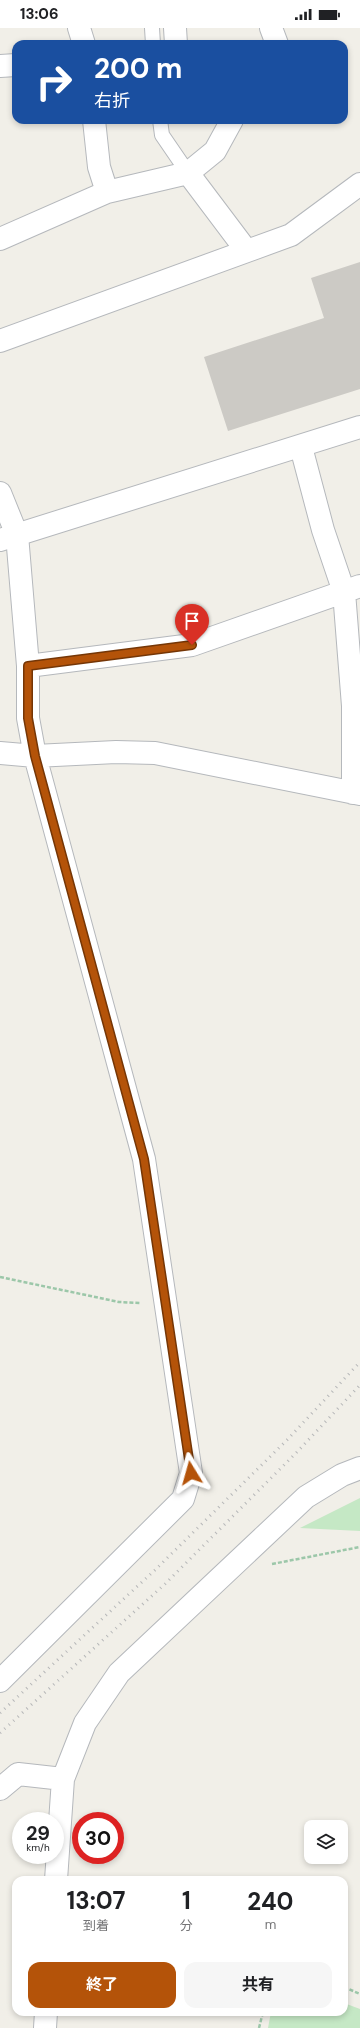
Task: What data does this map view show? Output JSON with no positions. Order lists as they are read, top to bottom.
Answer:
{
  "page": {
    "status": "13:06",
    "turn": ["200 m", "右折"],
    "speed": "29 km/h",
    "limit": "30",
    "eta": [
      "13:07",
      "到着",
      "1",
      "分",
      "240",
      "m"
    ],
    "buttons": ["終了", "共有"]
  }
}
